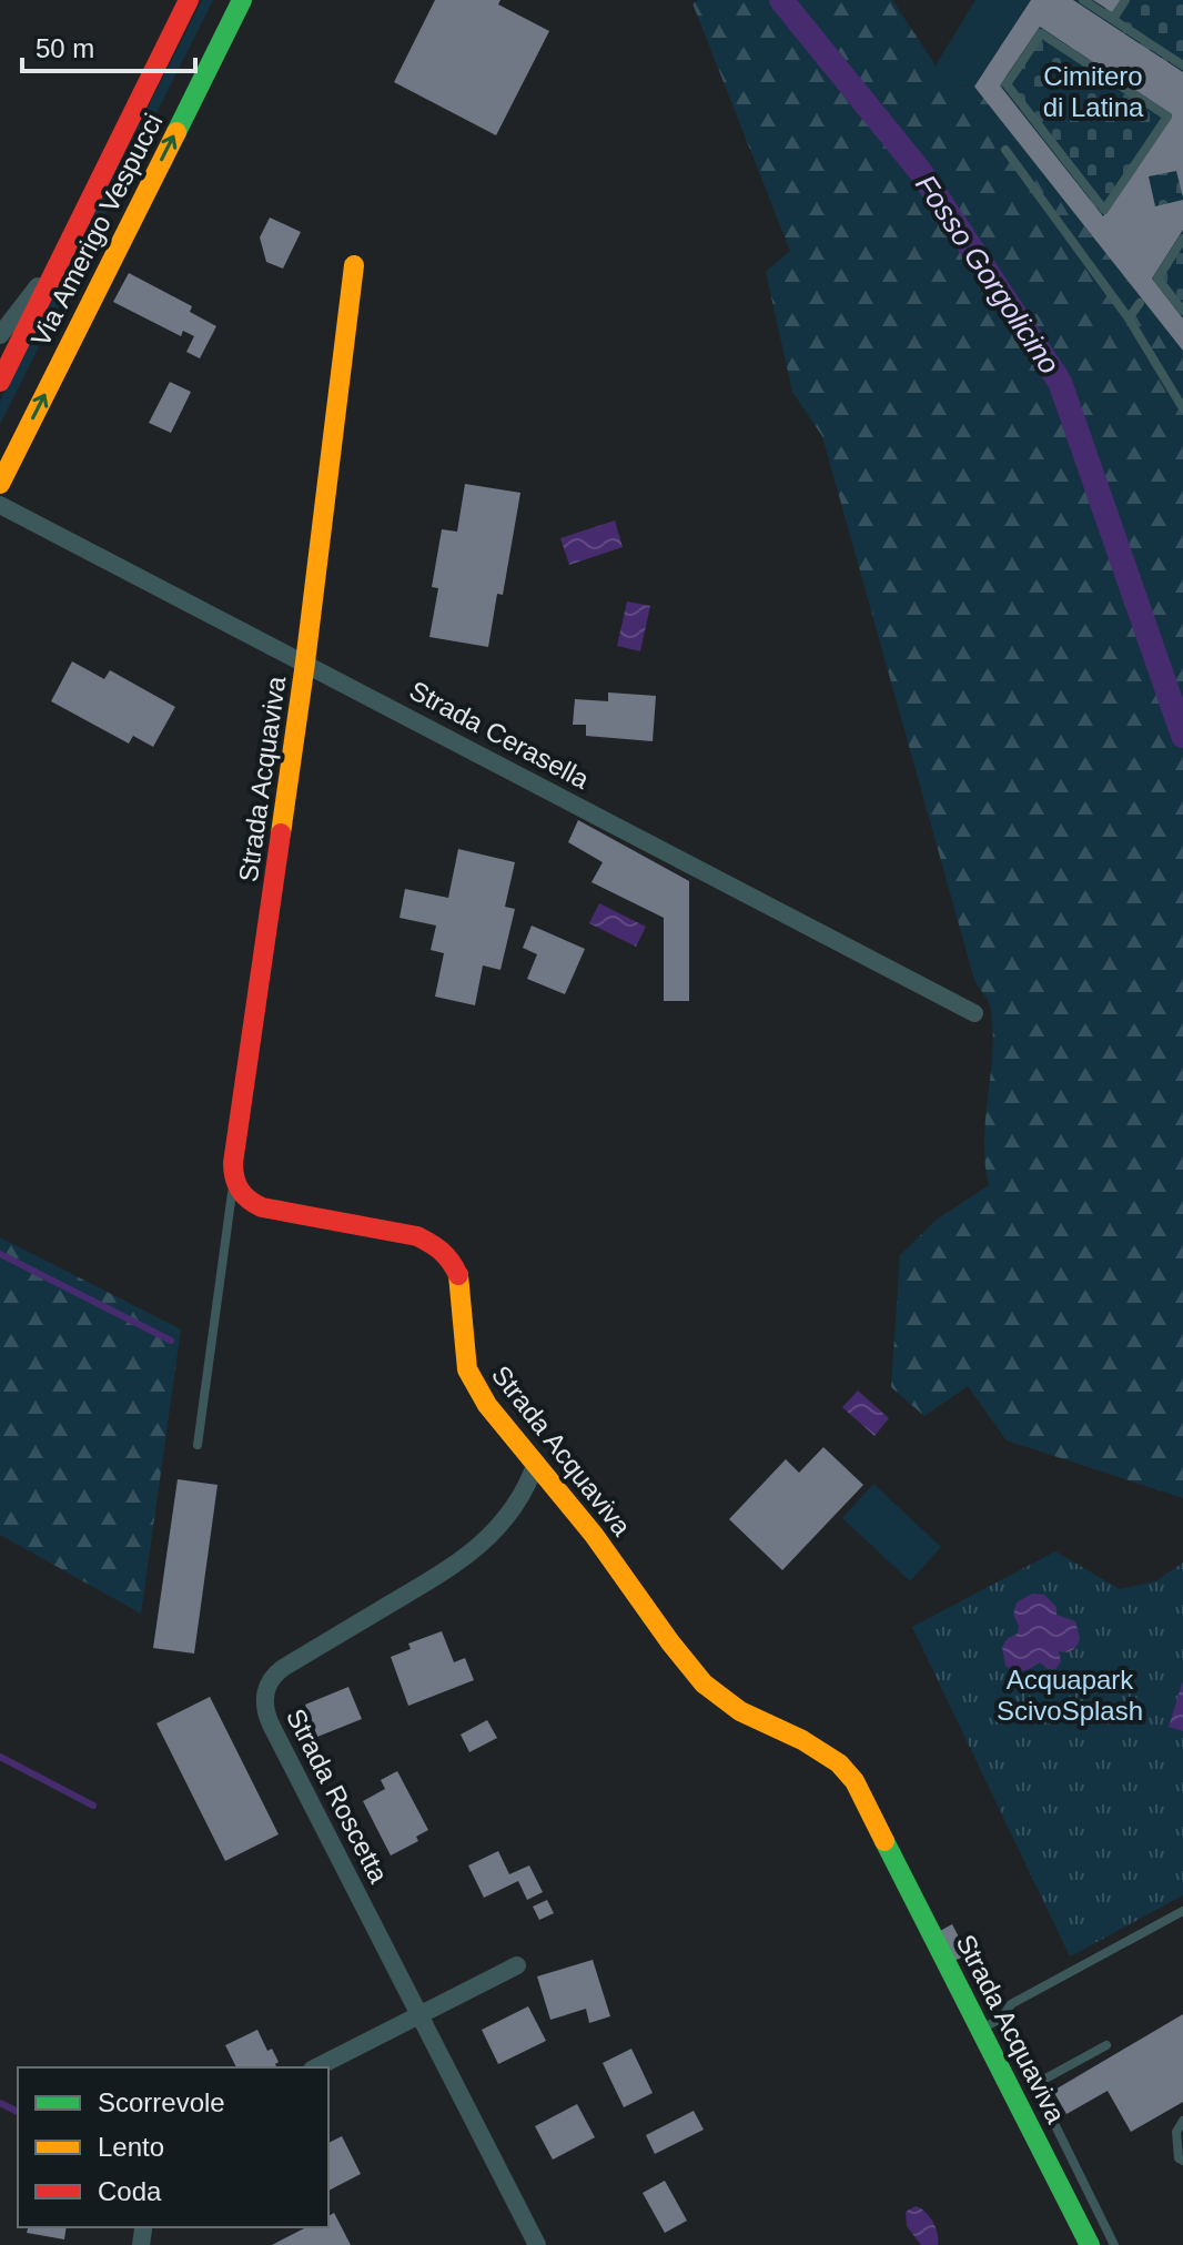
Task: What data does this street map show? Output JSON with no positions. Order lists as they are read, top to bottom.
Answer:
{
  "streets": {
    "street": [
      "Via Amerigo Vespucci",
      "Strada Cerasella",
      "Strada Acquaviva",
      "Strada Roscetta"
    ]
  },
  "crossings": [
    ["Strada Cerasella", "Strada Acquaviva"],
    ["Strada Acquaviva", "Strada Roscetta"]
  ],
  "water": ["Fosso Gorgolicino"],
  "parks": ["Cimitero di Latina", "Acquapark ScivoSplash"],
  "legend": ["Scorrevole", "Lento", "Coda"],
  "scale_bar": "50 m"
}
